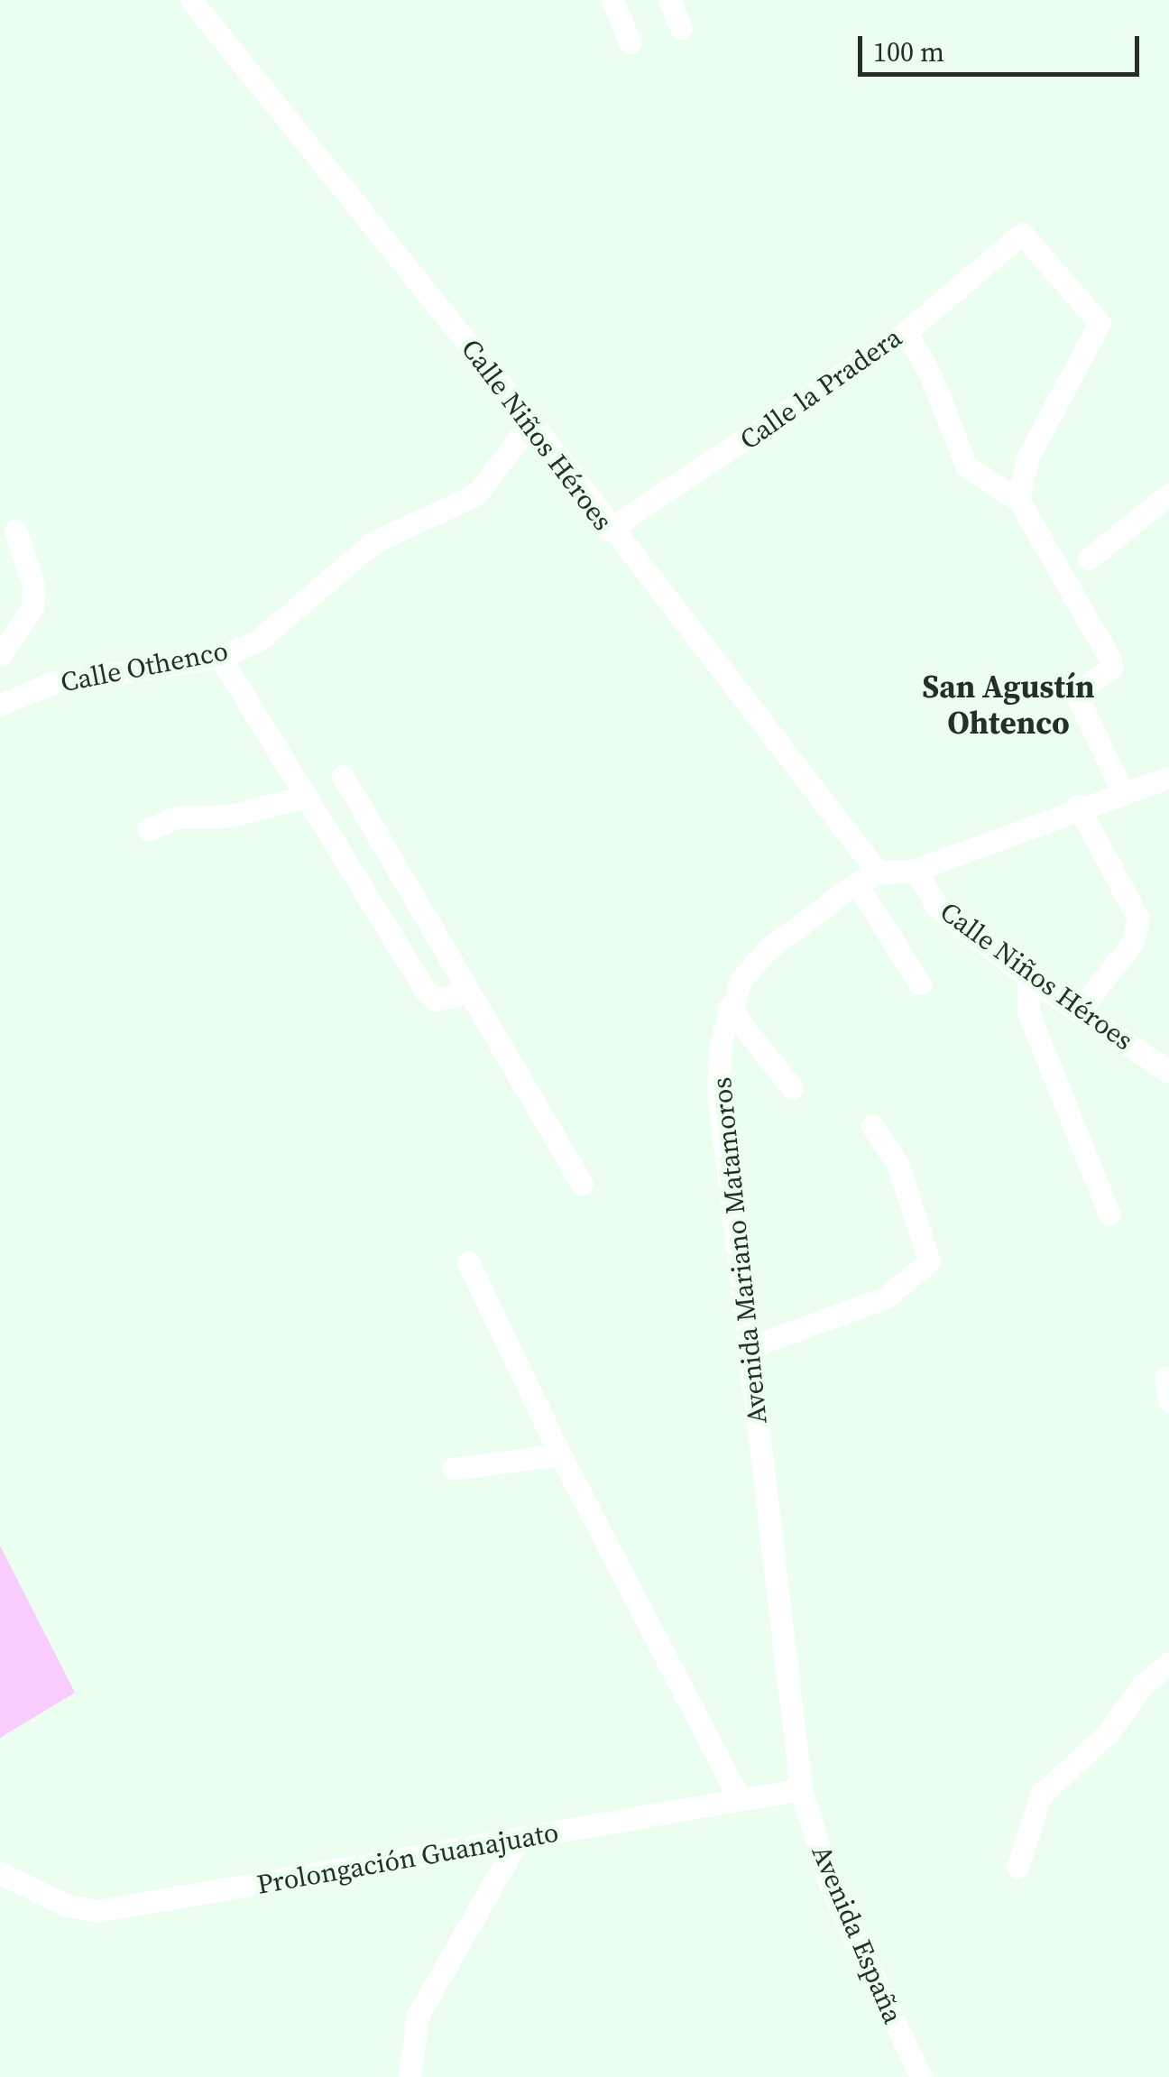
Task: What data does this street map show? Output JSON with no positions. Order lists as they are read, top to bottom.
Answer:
{
  "streets": {
    "street": [
      "Calle la Pradera",
      "Calle Niños Héroes",
      "Calle Othenco",
      "Avenida Mariano Matamoros",
      "Prolongación Guanajuato",
      "Avenida España"
    ]
  },
  "crossings": [
    ["Calle la Pradera", "Calle Niños Héroes"],
    ["Calle Niños Héroes", "Calle Othenco"],
    ["Calle Niños Héroes", "Avenida Mariano Matamoros"],
    ["Avenida Mariano Matamoros", "Prolongación Guanajuato"],
    ["Avenida Mariano Matamoros", "Avenida España"],
    ["Prolongación Guanajuato", "Avenida España"]
  ],
  "districts": ["San Agustín Ohtenco"],
  "scale_bar": "100 m"
}
